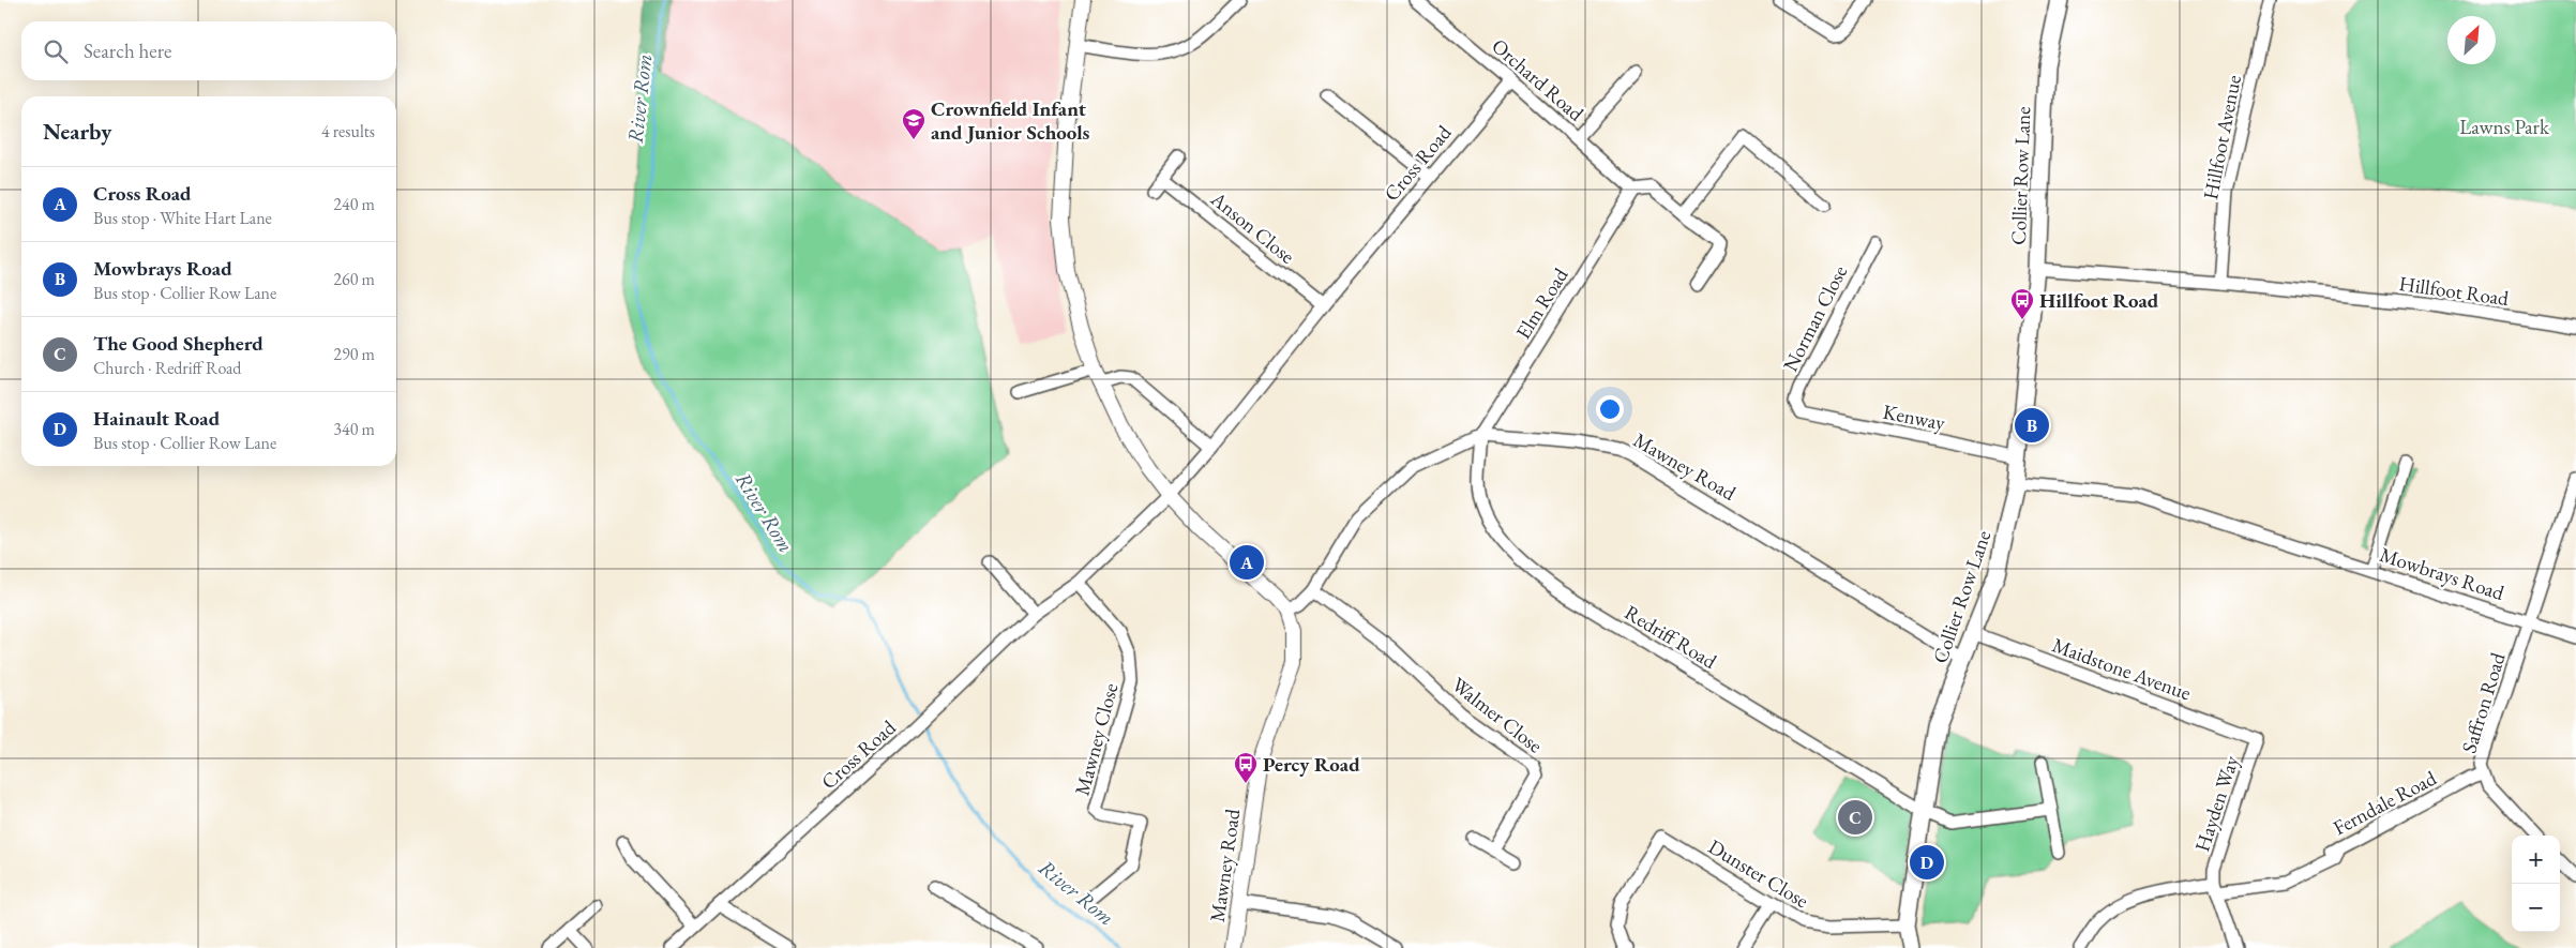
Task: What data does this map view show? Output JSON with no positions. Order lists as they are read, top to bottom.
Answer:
{
  "streets": {
    "main road": ["Collier Row Lane"],
    "street": [
      "Orchard Road",
      "Hillfoot Avenue",
      "Cross Road",
      "Anson Close",
      "Hillfoot Road",
      "Elm Road",
      "Norman Close",
      "Kenway",
      "Mawney Road",
      "Mowbrays Road",
      "Redriff Road",
      "Maidstone Avenue",
      "Saffron Road",
      "Walmer Close",
      "Mawney Close",
      "Ferndale Road",
      "Hayden Way",
      "Dunster Close"
    ]
  },
  "crossings": [
    ["Orchard Road", "Cross Road"],
    ["Orchard Road", "Elm Road"],
    ["Hillfoot Avenue", "Hillfoot Road"],
    ["Cross Road", "Anson Close"],
    ["Cross Road", "Mawney Close"],
    ["Collier Row Lane", "Hillfoot Road"],
    ["Collier Row Lane", "Kenway"],
    ["Collier Row Lane", "Mawney Road"],
    ["Collier Row Lane", "Mowbrays Road"],
    ["Collier Row Lane", "Redriff Road"],
    ["Collier Row Lane", "Maidstone Avenue"],
    ["Collier Row Lane", "Dunster Close"],
    ["Elm Road", "Mawney Road"],
    ["Elm Road", "Redriff Road"],
    ["Norman Close", "Kenway"],
    ["Mawney Road", "Redriff Road"],
    ["Mawney Road", "Walmer Close"],
    ["Mowbrays Road", "Saffron Road"],
    ["Maidstone Avenue", "Hayden Way"],
    ["Saffron Road", "Ferndale Road"],
    ["Ferndale Road", "Hayden Way"]
  ],
  "water": ["River Rom"],
  "parks": ["Lawns Park"],
  "places": {
    "school or university": ["Crownfield Infant and Junior Schools"],
    "bus stop": ["Hillfoot Road", "Percy Road"]
  },
  "north": "top right",
  "page": {
    "search": "Search here",
    "heading": ["Nearby", "4 results"],
    "list": [
      {
        "mark": "A",
        "name": "Cross Road",
        "note": "Bus stop · White Hart Lane",
        "value": "240 m"
      },
      {
        "mark": "B",
        "name": "Mowbrays Road",
        "note": "Bus stop · Collier Row Lane",
        "value": "260 m"
      },
      {
        "mark": "C",
        "name": "The Good Shepherd",
        "note": "Church · Redriff Road",
        "value": "290 m"
      },
      {
        "mark": "D",
        "name": "Hainault Road",
        "note": "Bus stop · Collier Row Lane",
        "value": "340 m"
      }
    ],
    "pins": [
      "B",
      "A",
      "C",
      "D"
    ],
    "map_buttons": ["+", "−"]
  }
}
